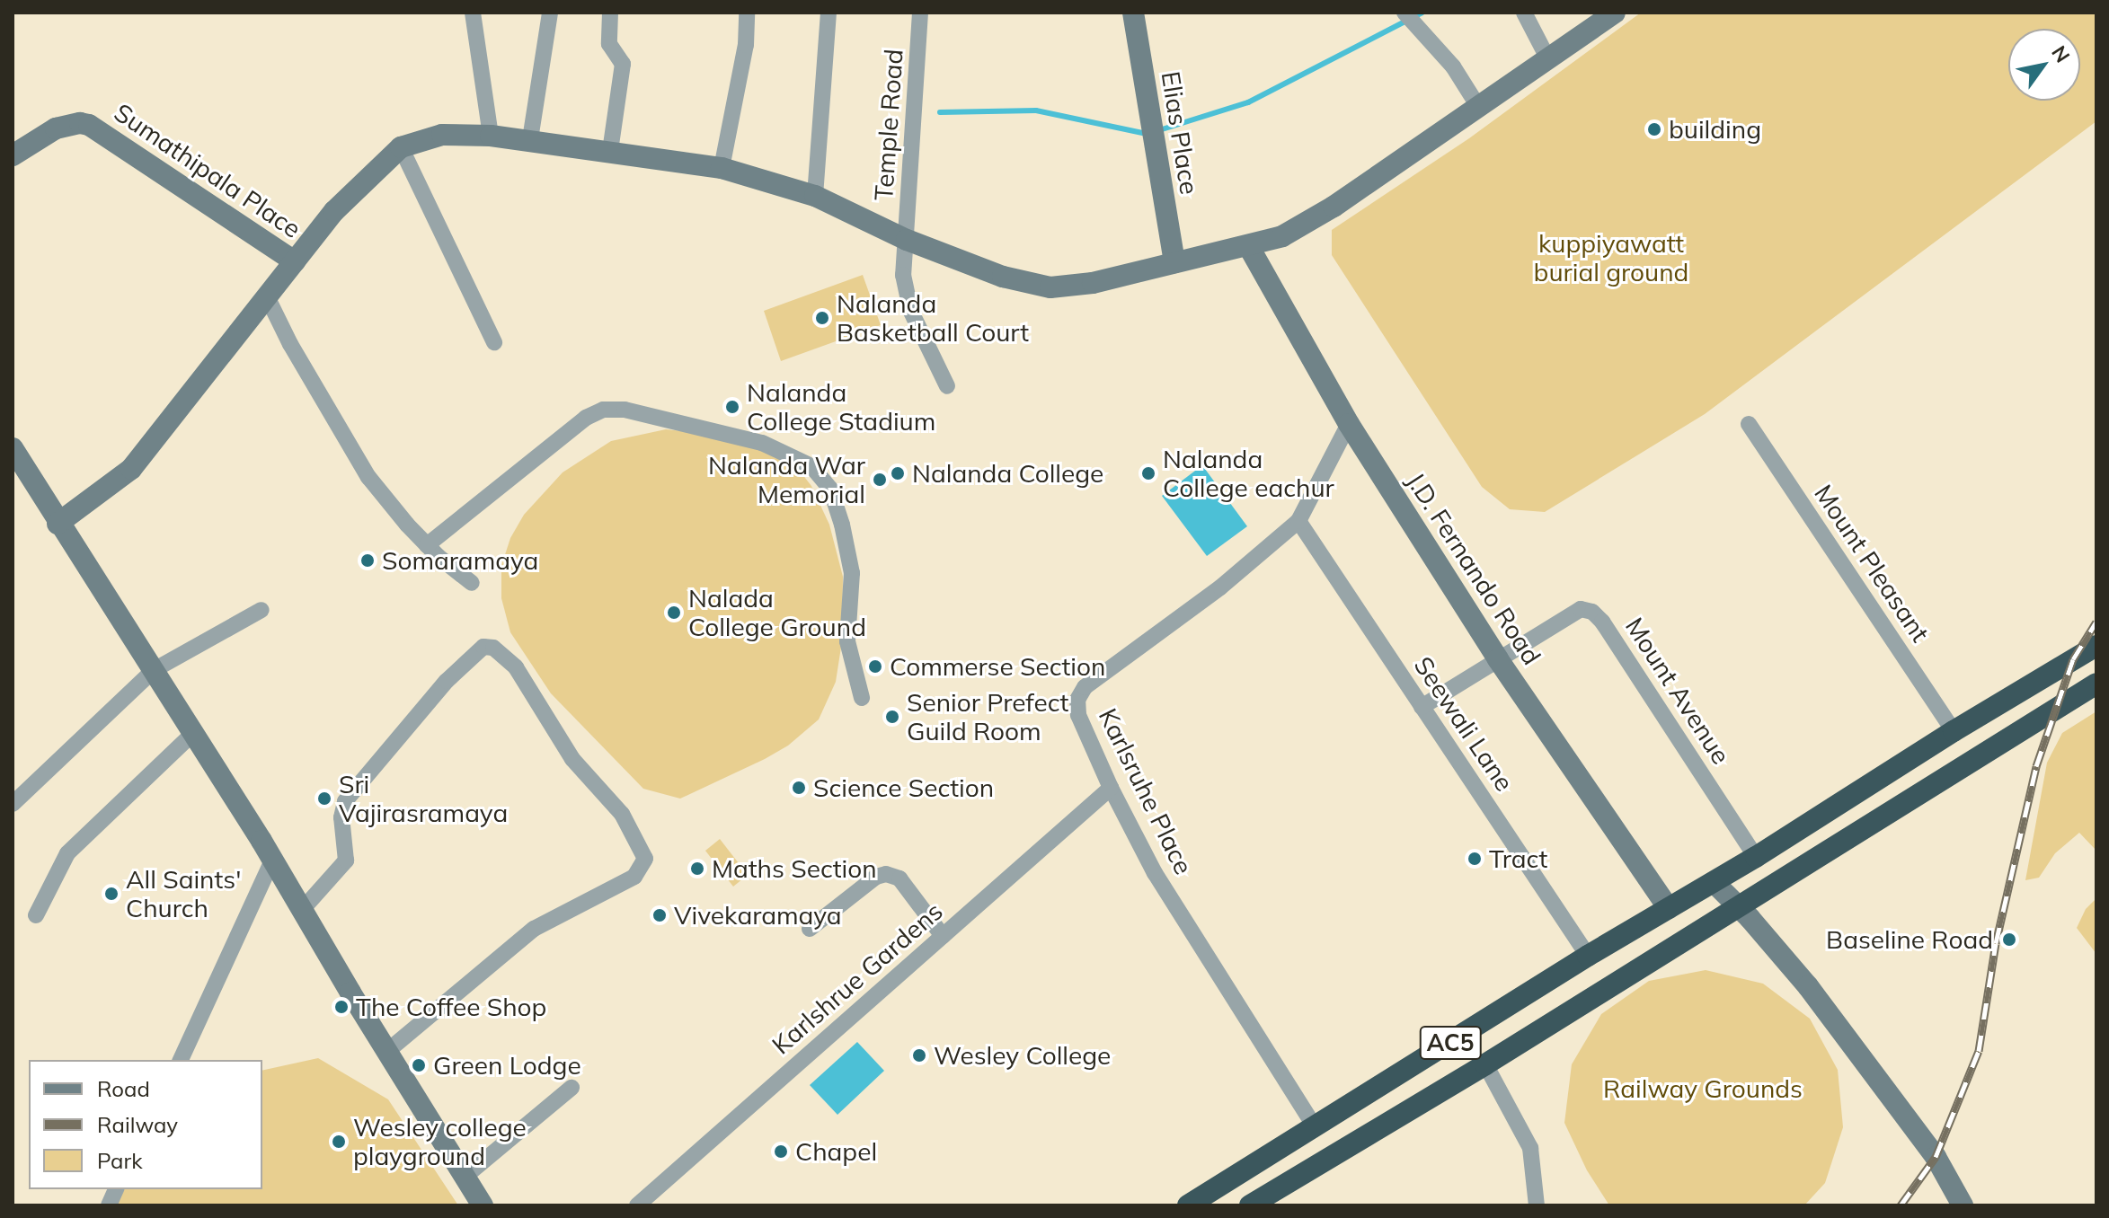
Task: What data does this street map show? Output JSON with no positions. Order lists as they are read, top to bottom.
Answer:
{
  "streets": {
    "highway": ["AC5"],
    "main road": ["Elias Place", "Sumathipala Place", "J.D. Fernando Road"],
    "street": [
      "Temple Road",
      "Mount Pleasant",
      "Mount Avenue",
      "Seewali Lane",
      "Karlsruhe Place",
      "Karlshrue Gardens"
    ]
  },
  "crossings": [
    ["Mount Pleasant", "AC5"],
    ["J.D. Fernando Road", "Mount Avenue"],
    ["J.D. Fernando Road", "Karlsruhe Place"],
    ["J.D. Fernando Road", "AC5"],
    ["Mount Avenue", "Seewali Lane"],
    ["Mount Avenue", "AC5"],
    ["Seewali Lane", "Karlsruhe Place"],
    ["Seewali Lane", "AC5"],
    ["Karlsruhe Place", "Karlshrue Gardens"],
    ["Karlsruhe Place", "AC5"]
  ],
  "parks": ["kuppiyawatt burial ground", "Railway Grounds"],
  "places": [
    "building",
    "Nalanda Basketball Court",
    "Nalanda College Stadium",
    "Nalanda College",
    "Nalanda College eachur",
    "Nalanda War Memorial",
    "Somaramaya",
    "Nalada College Ground",
    "Commerse Section",
    "Senior Prefect Guild Room",
    "Science Section",
    "Sri Vajirasramaya",
    "Tract",
    "Maths Section",
    "All Saints' Church",
    "Vivekaramaya",
    "Baseline Road",
    "The Coffee Shop",
    "Wesley College",
    "Green Lodge",
    "Wesley college playground",
    "Chapel"
  ],
  "legend": ["Road", "Railway", "Park"],
  "north": "top right"
}
